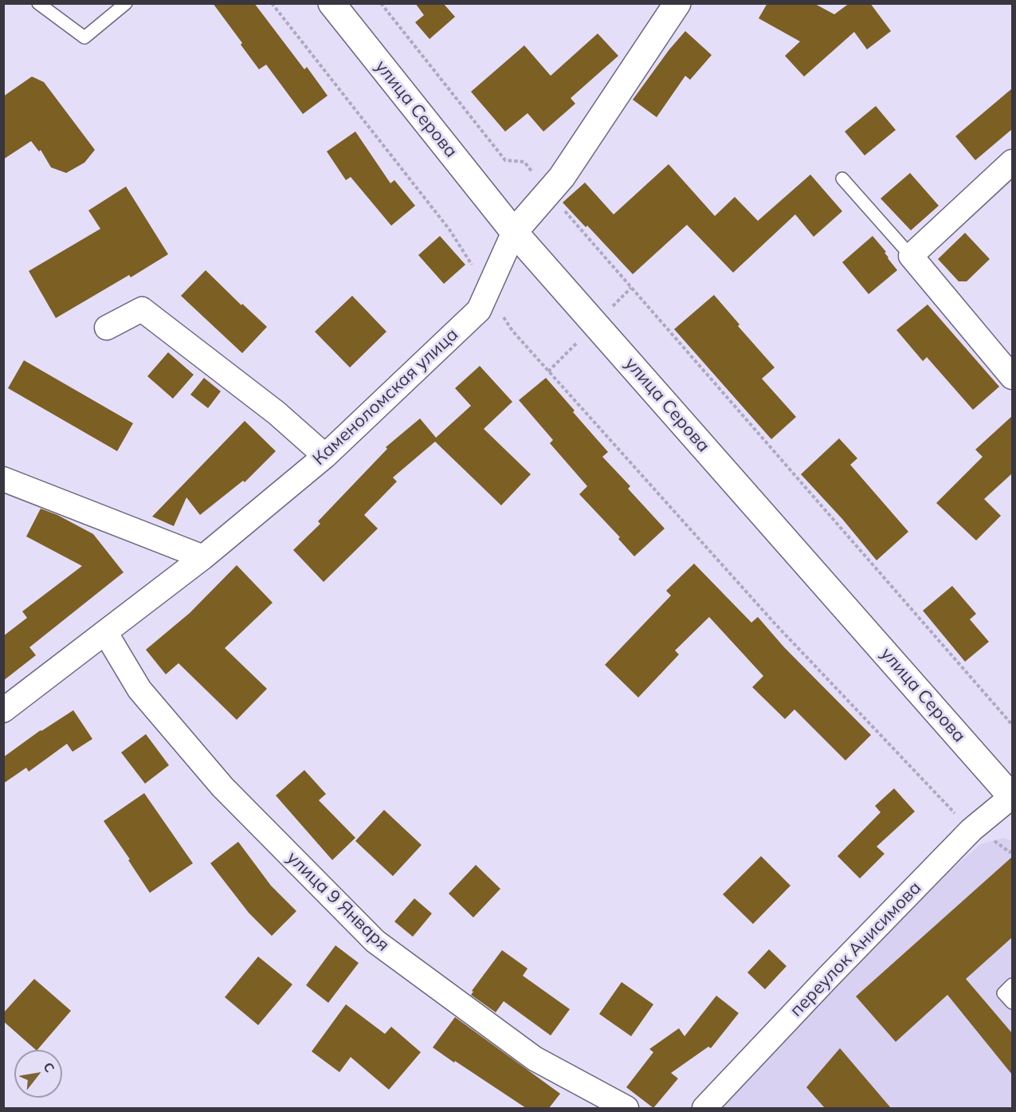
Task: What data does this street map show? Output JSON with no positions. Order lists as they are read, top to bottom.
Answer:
{
  "streets": {
    "main road": ["улица Серова", "Каменоломская улица"],
    "street": ["улица 9 Января", "переулок Анисимова"]
  },
  "crossings": [
    ["улица Серова", "Каменоломская улица"],
    ["улица Серова", "переулок Анисимова"],
    ["Каменоломская улица", "улица 9 Января"]
  ],
  "north": "top right"
}
